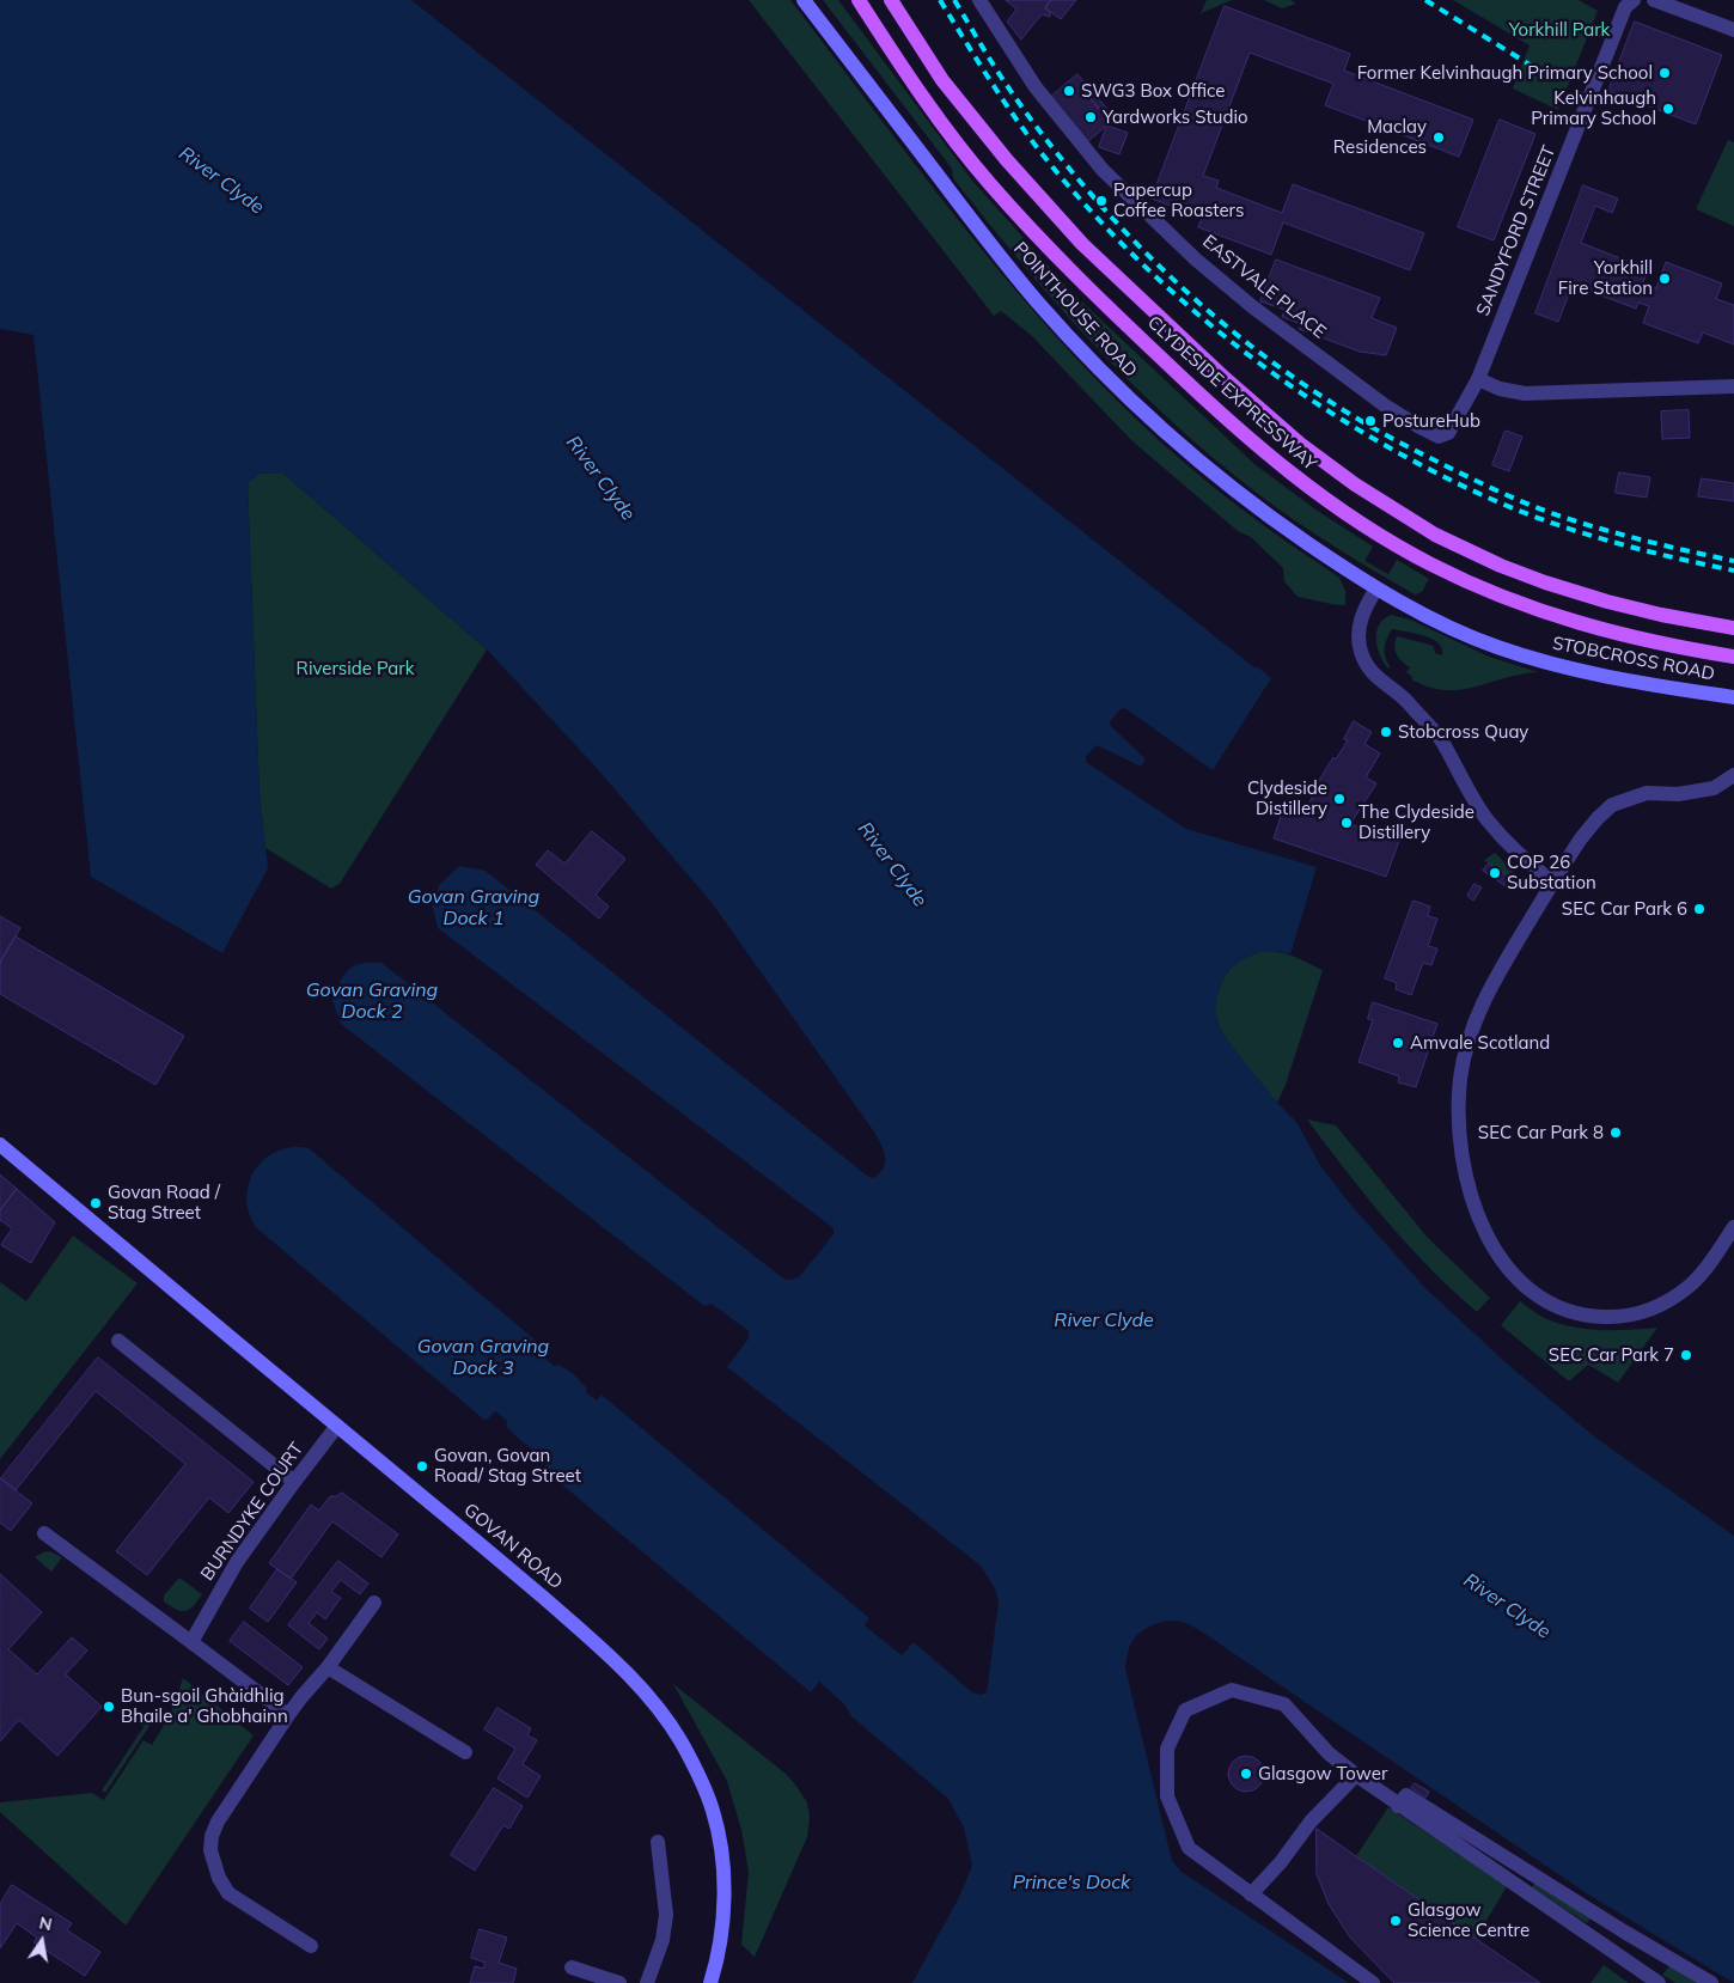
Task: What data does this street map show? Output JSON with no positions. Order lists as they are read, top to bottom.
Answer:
{
  "streets": {
    "main road": ["CLYDESIDE EXPRESSWAY"],
    "street": [
      "SANDYFORD STREET",
      "EASTVALE PLACE",
      "POINTHOUSE ROAD",
      "STOBCROSS ROAD",
      "BURNDYKE COURT",
      "GOVAN ROAD"
    ]
  },
  "crossings": [
    ["SANDYFORD STREET", "EASTVALE PLACE"],
    ["POINTHOUSE ROAD", "STOBCROSS ROAD"],
    ["BURNDYKE COURT", "GOVAN ROAD"]
  ],
  "water": [
    "River Clyde",
    "Govan Graving Dock 1",
    "Govan Graving Dock 2",
    "Govan Graving Dock 3",
    "Prince's Dock"
  ],
  "parks": ["Yorkhill Park", "Riverside Park"],
  "places": [
    "Former Kelvinhaugh Primary School",
    "SWG3 Box Office",
    "Kelvinhaugh Primary School",
    "Yardworks Studio",
    "Maclay Residences",
    "Papercup Coffee Roasters",
    "Yorkhill Fire Station",
    "PostureHub",
    "Stobcross Quay",
    "Clydeside Distillery",
    "The Clydeside Distillery",
    "COP 26 Substation",
    "SEC Car Park 6",
    "Amvale Scotland",
    "SEC Car Park 8",
    "Govan Road / Stag Street",
    "SEC Car Park 7",
    "Govan, Govan Road/ Stag Street",
    "Bun-sgoil Ghàidhlig Bhaile a' Ghobhainn",
    "Glasgow Tower",
    "Glasgow Science Centre"
  ],
  "north": "top"
}
